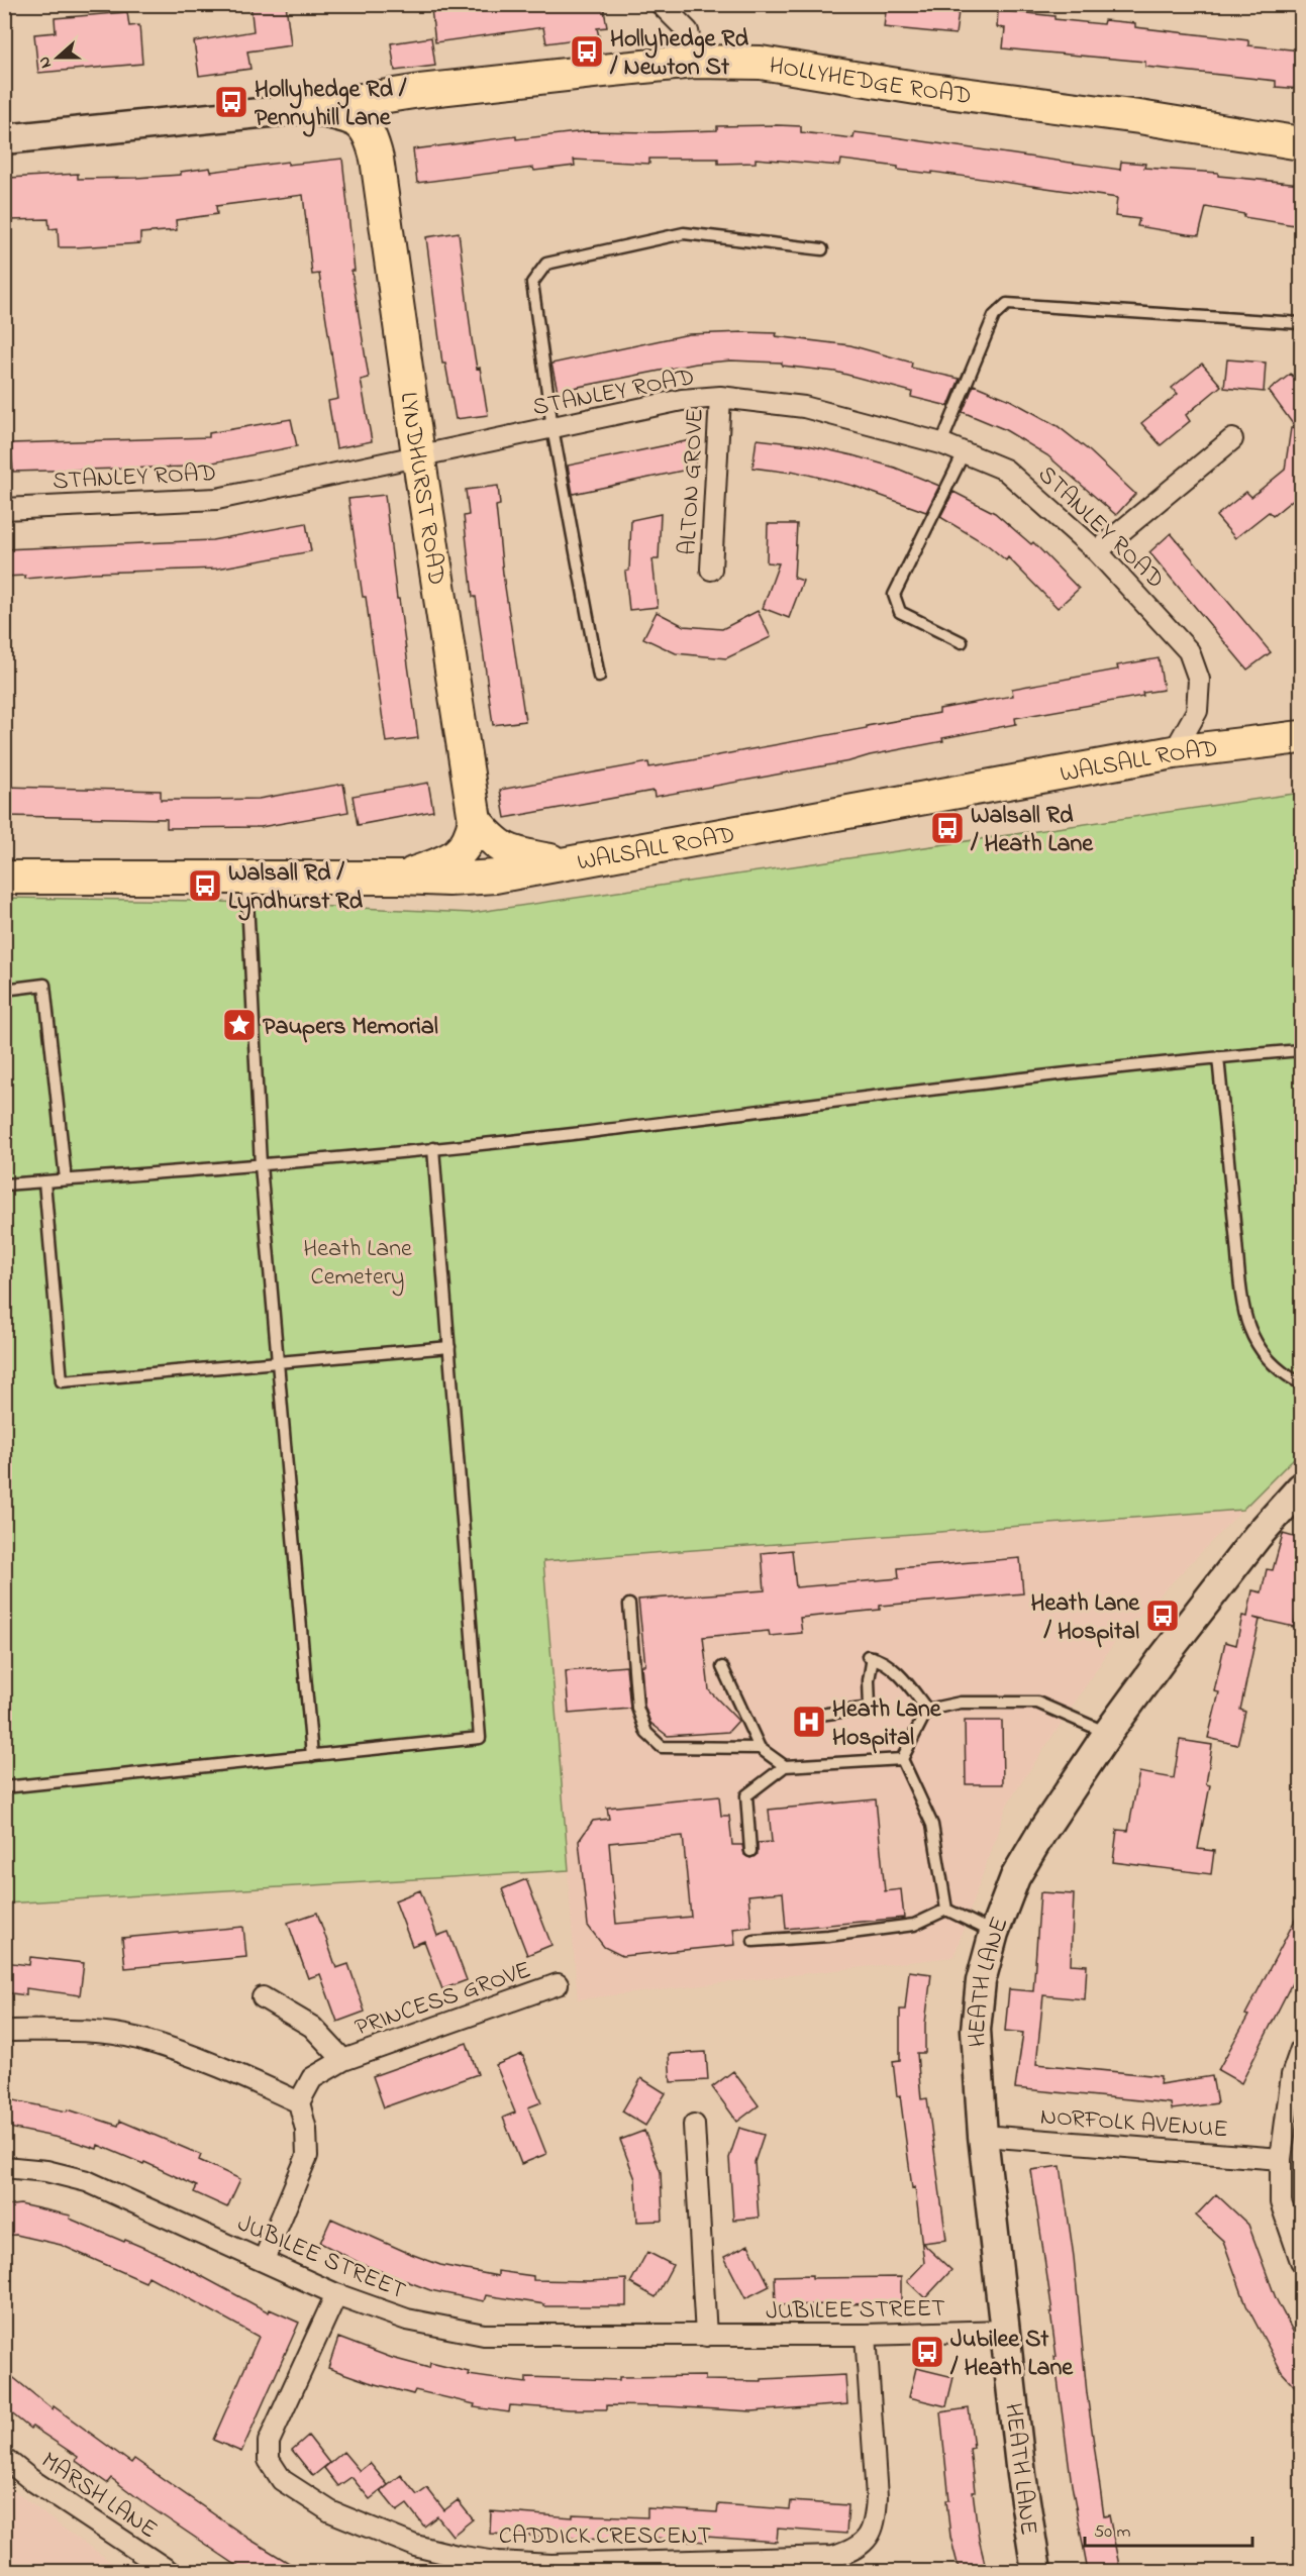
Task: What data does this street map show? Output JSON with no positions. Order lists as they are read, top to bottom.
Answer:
{
  "streets": {
    "main road": ["HOLLYHEDGE ROAD", "LYNDHURST ROAD", "WALSALL ROAD"],
    "street": [
      "STANLEY ROAD",
      "ALTON GROVE",
      "HEATH LANE",
      "PRINCESS GROVE",
      "NORFOLK AVENUE",
      "JUBILEE STREET",
      "MARSH LANE",
      "CADDICK CRESCENT"
    ]
  },
  "crossings": [
    ["HOLLYHEDGE ROAD", "LYNDHURST ROAD"],
    ["STANLEY ROAD", "ALTON GROVE"],
    ["STANLEY ROAD", "LYNDHURST ROAD"],
    ["STANLEY ROAD", "WALSALL ROAD"],
    ["LYNDHURST ROAD", "WALSALL ROAD"],
    ["HEATH LANE", "NORFOLK AVENUE"],
    ["HEATH LANE", "JUBILEE STREET"],
    ["JUBILEE STREET", "CADDICK CRESCENT"]
  ],
  "parks": ["Heath Lane Cemetery"],
  "places": {
    "bus stop": [
      "Hollyhedge Rd / Newton St",
      "Hollyhedge Rd / Pennyhill Lane",
      "Walsall Rd / Heath Lane",
      "Walsall Rd / Lyndhurst Rd",
      "Heath Lane / Hospital",
      "Jubilee St / Heath Lane"
    ],
    "place": ["Paupers Memorial"],
    "hospital": ["Heath Lane Hospital"]
  },
  "scale_bar": "50 m",
  "north": "left"
}
